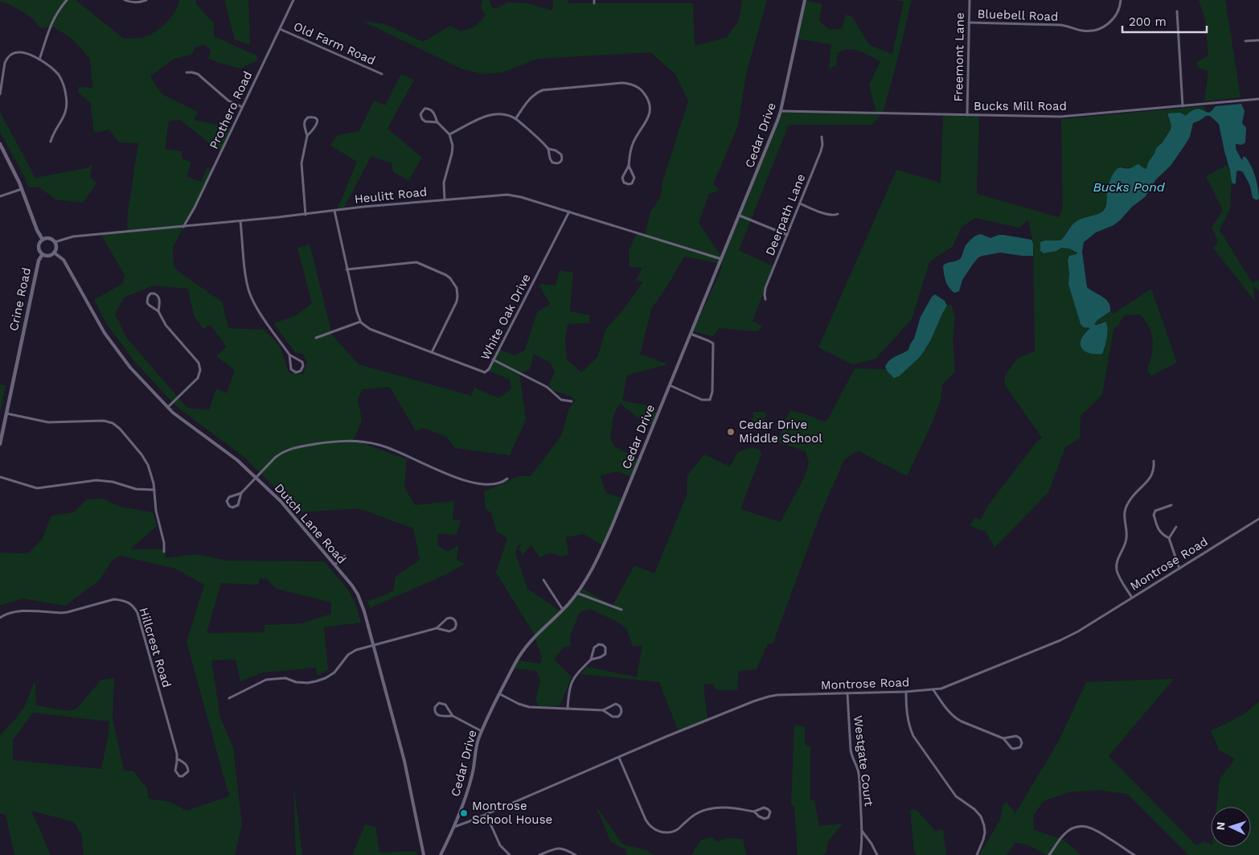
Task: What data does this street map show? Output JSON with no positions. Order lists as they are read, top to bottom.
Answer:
{
  "streets": {
    "main road": ["Crine Road"],
    "street": [
      "Bluebell Road",
      "Old Farm Road",
      "Freemont Lane",
      "Bucks Mill Road",
      "Prothero Road",
      "Cedar Drive",
      "Heulitt Road",
      "Deerpath Lane",
      "White Oak Drive",
      "Dutch Lane Road",
      "Montrose Road",
      "Hillcrest Road",
      "Westgate Court"
    ]
  },
  "crossings": [
    ["Bluebell Road", "Freemont Lane"],
    ["Old Farm Road", "Prothero Road"],
    ["Freemont Lane", "Bucks Mill Road"],
    ["Bucks Mill Road", "Cedar Drive"],
    ["Prothero Road", "Heulitt Road"],
    ["Cedar Drive", "Heulitt Road"],
    ["Cedar Drive", "Montrose Road"],
    ["Heulitt Road", "Crine Road"],
    ["Heulitt Road", "White Oak Drive"],
    ["Heulitt Road", "Dutch Lane Road"],
    ["Crine Road", "Dutch Lane Road"],
    ["Montrose Road", "Westgate Court"]
  ],
  "water": ["Bucks Pond"],
  "places": ["Cedar Drive Middle School", "Montrose School House"],
  "scale_bar": "200 m",
  "north": "left"
}
